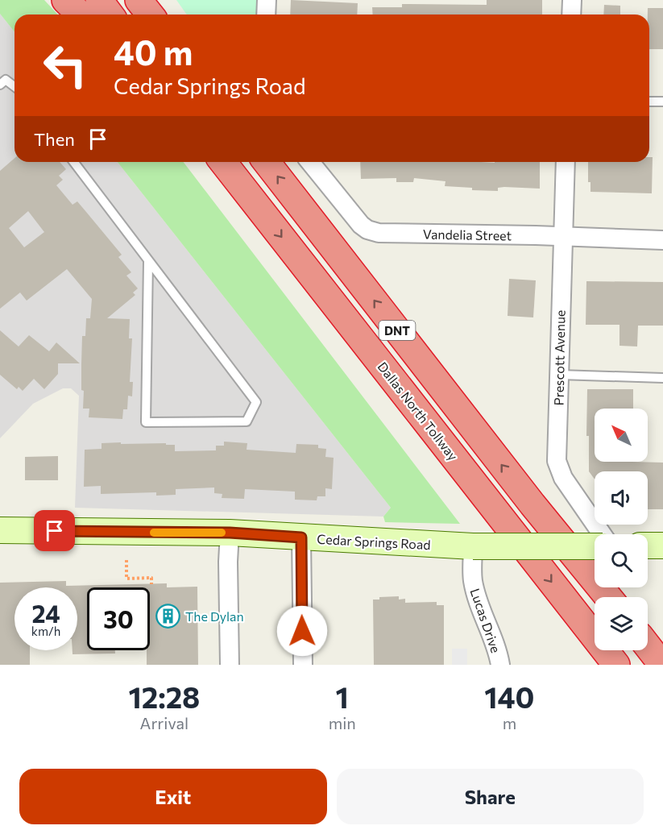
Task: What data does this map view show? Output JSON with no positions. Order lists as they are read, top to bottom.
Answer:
{
  "streets": {
    "highway": ["DNT", "Dallas North Tollway"],
    "main road": ["Cedar Springs Road"],
    "street": ["Vandelia Street", "Prescott Avenue", "Lucas Drive"]
  },
  "crossings": [
    ["Vandelia Street", "Prescott Avenue"],
    ["Cedar Springs Road", "Lucas Drive"]
  ],
  "places": {
    "building": ["The Dylan"]
  },
  "north": "top left",
  "page": {
    "turn": ["40 m", "Cedar Springs Road"],
    "then": "Then",
    "speed": "24 km/h",
    "limit": "30",
    "eta": [
      "12:28",
      "Arrival",
      "1",
      "min",
      "140",
      "m"
    ],
    "buttons": ["Exit", "Share"]
  }
}
